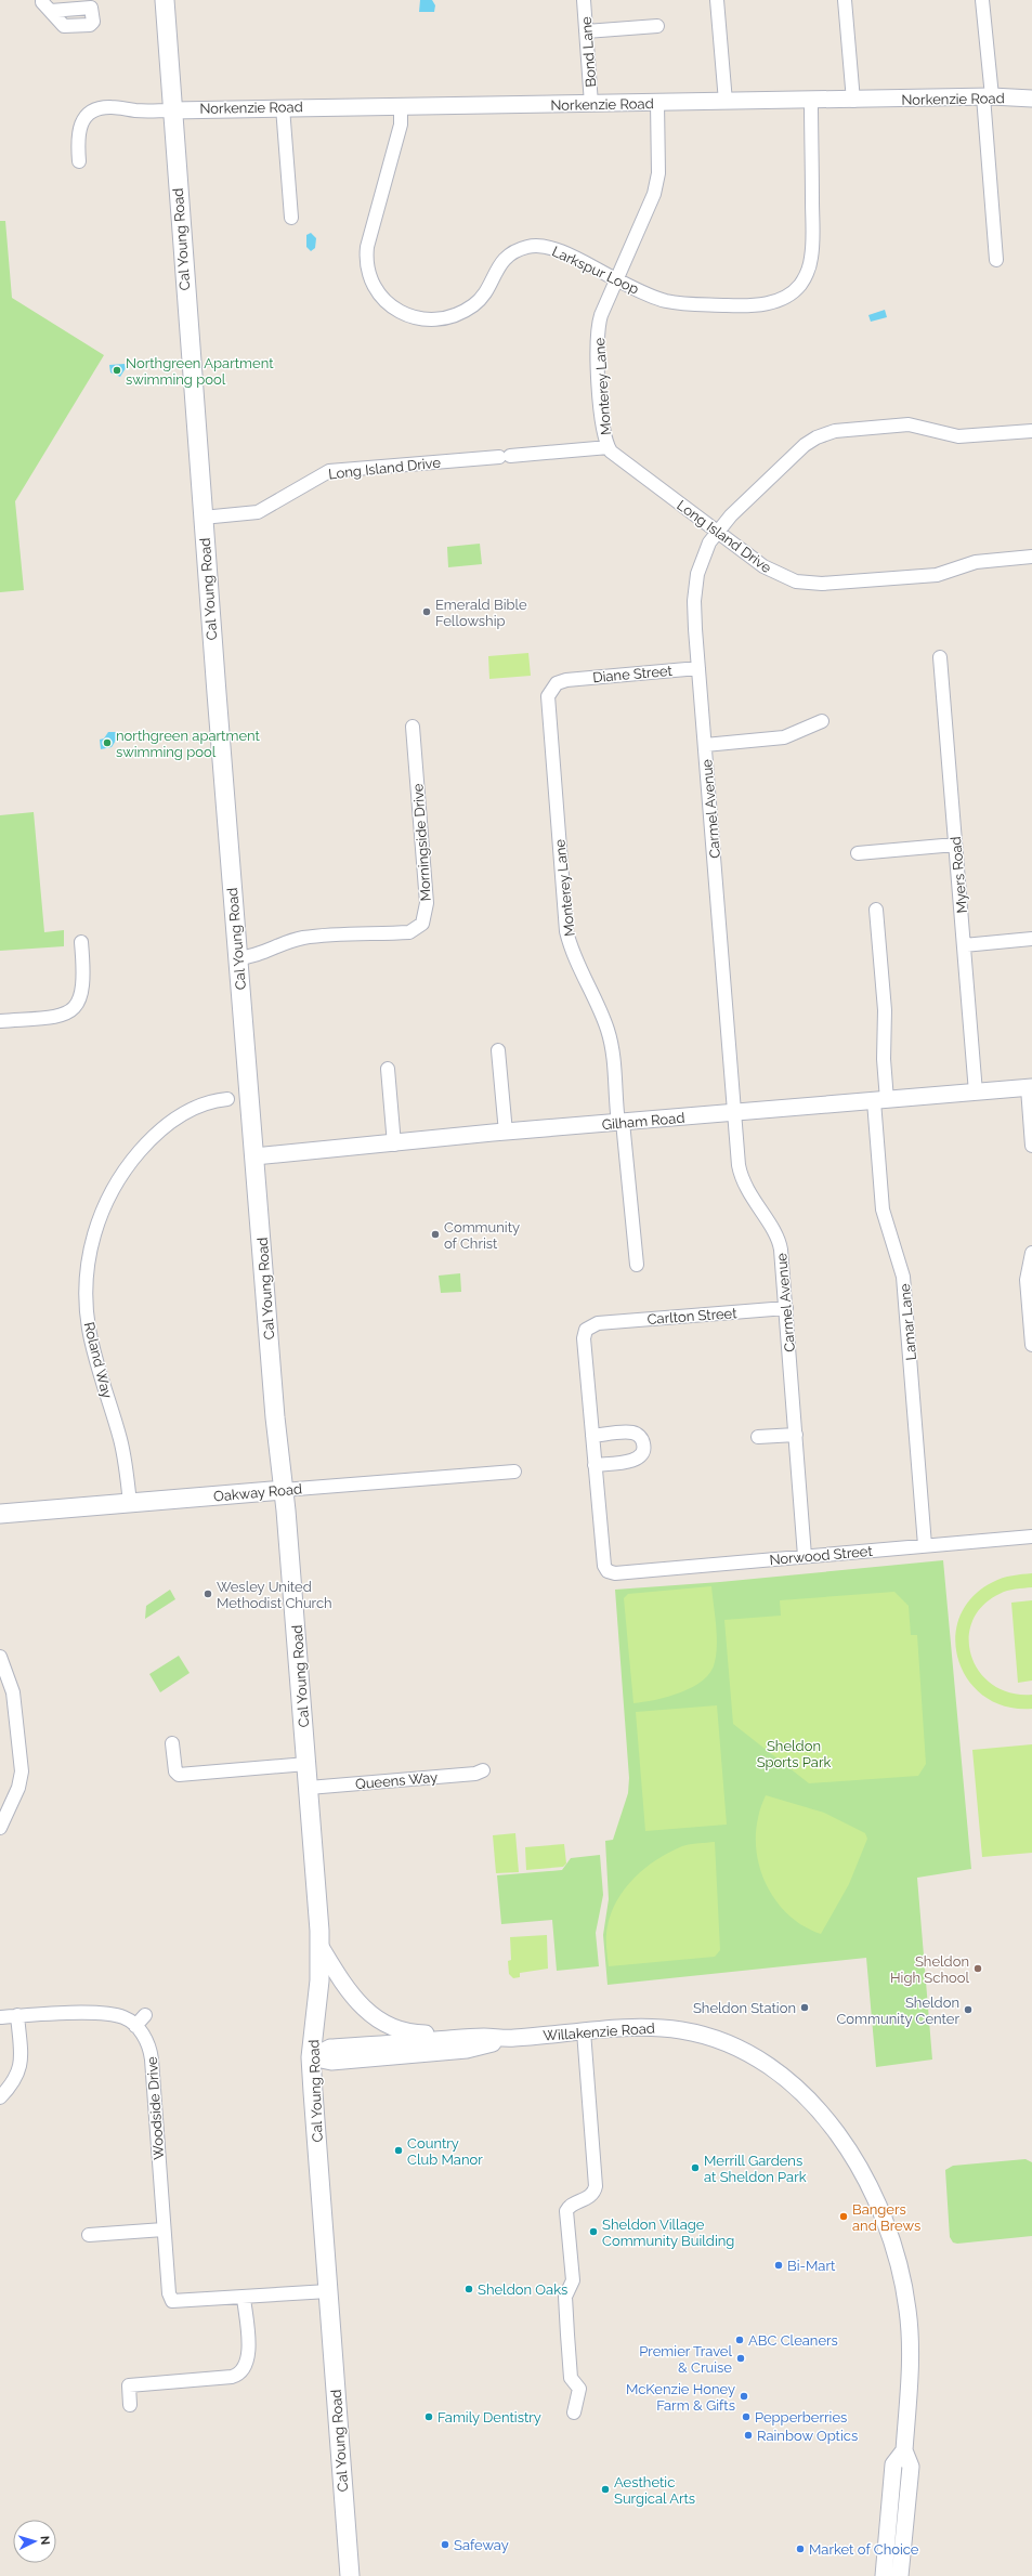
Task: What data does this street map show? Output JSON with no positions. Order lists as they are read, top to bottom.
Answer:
{
  "streets": {
    "main road": ["Cal Young Road", "Oakway Road"],
    "street": [
      "Bond Lane",
      "Norkenzie Road",
      "Larkspur Loop",
      "Monterey Lane",
      "Long Island Drive",
      "Diane Street",
      "Carmel Avenue",
      "Morningside Drive",
      "Myers Road",
      "Gilham Road",
      "Carlton Street",
      "Lamar Lane",
      "Roland Way",
      "Norwood Street",
      "Queens Way",
      "Willakenzie Road",
      "Woodside Drive"
    ]
  },
  "crossings": [
    ["Bond Lane", "Norkenzie Road"],
    ["Norkenzie Road", "Cal Young Road"],
    ["Norkenzie Road", "Larkspur Loop"],
    ["Norkenzie Road", "Monterey Lane"],
    ["Cal Young Road", "Long Island Drive"],
    ["Cal Young Road", "Morningside Drive"],
    ["Cal Young Road", "Gilham Road"],
    ["Cal Young Road", "Oakway Road"],
    ["Cal Young Road", "Queens Way"],
    ["Cal Young Road", "Willakenzie Road"],
    ["Cal Young Road", "Woodside Drive"],
    ["Larkspur Loop", "Monterey Lane"],
    ["Monterey Lane", "Long Island Drive"],
    ["Monterey Lane", "Diane Street"],
    ["Monterey Lane", "Gilham Road"],
    ["Long Island Drive", "Carmel Avenue"],
    ["Diane Street", "Carmel Avenue"],
    ["Carmel Avenue", "Gilham Road"],
    ["Carmel Avenue", "Carlton Street"],
    ["Carmel Avenue", "Norwood Street"],
    ["Myers Road", "Gilham Road"],
    ["Gilham Road", "Lamar Lane"],
    ["Lamar Lane", "Norwood Street"],
    ["Roland Way", "Oakway Road"]
  ],
  "parks": ["Sheldon Sports Park"],
  "places": [
    "Northgreen Apartment swimming pool",
    "Emerald Bible Fellowship",
    "northgreen apartment swimming pool",
    "Community of Christ",
    "Wesley United Methodist Church",
    "Sheldon High School",
    "Sheldon Station",
    "Sheldon Community Center",
    "Country Club Manor",
    "Merrill Gardens at Sheldon Park",
    "Bangers and Brews",
    "Sheldon Village Community Building",
    "Bi-Mart",
    "Sheldon Oaks",
    "ABC Cleaners",
    "Premier Travel & Cruise",
    "McKenzie Honey Farm & Gifts",
    "Family Dentistry",
    "Pepperberries",
    "Rainbow Optics",
    "Aesthetic Surgical Arts",
    "Safeway",
    "Market of Choice"
  ],
  "north": "right"
}
